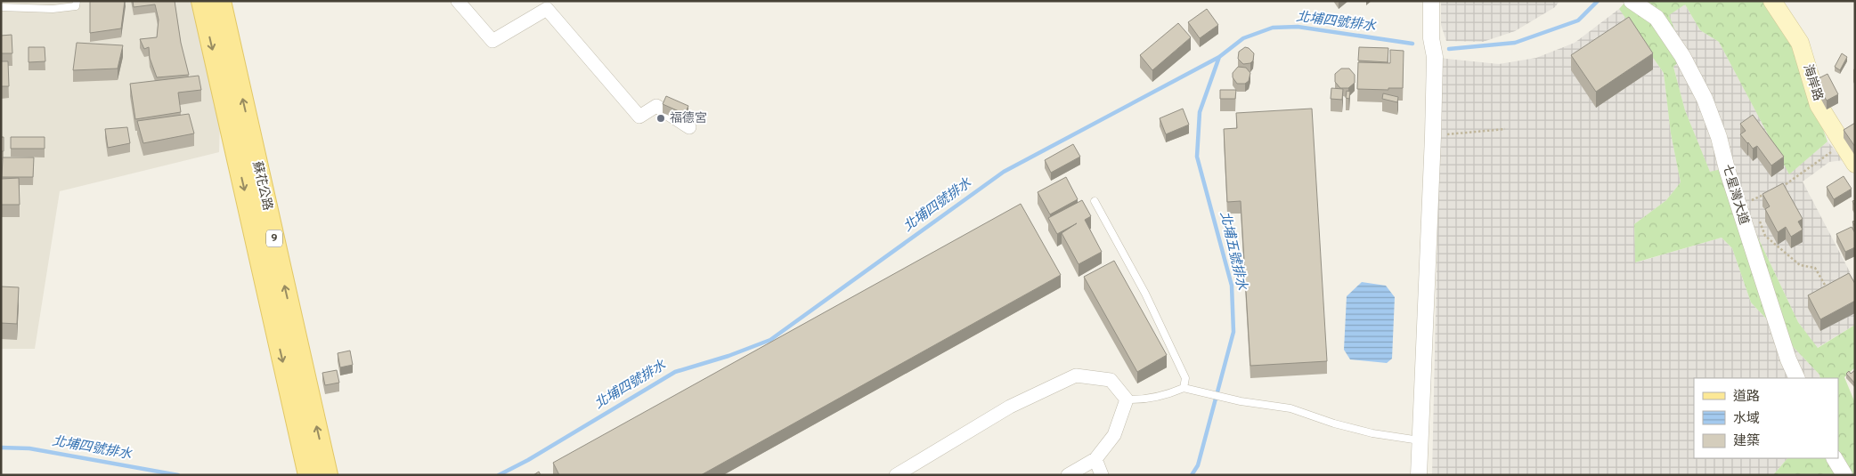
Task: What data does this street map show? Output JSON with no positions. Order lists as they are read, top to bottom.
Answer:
{
  "streets": {
    "main road": ["海岸路", "蘇花公路", "9"],
    "street": ["七星灣大道"]
  },
  "water": ["北埔四號排水", "北埔五號排水"],
  "places": ["福德宮"],
  "legend": ["道路", "水域", "建築"]
}
